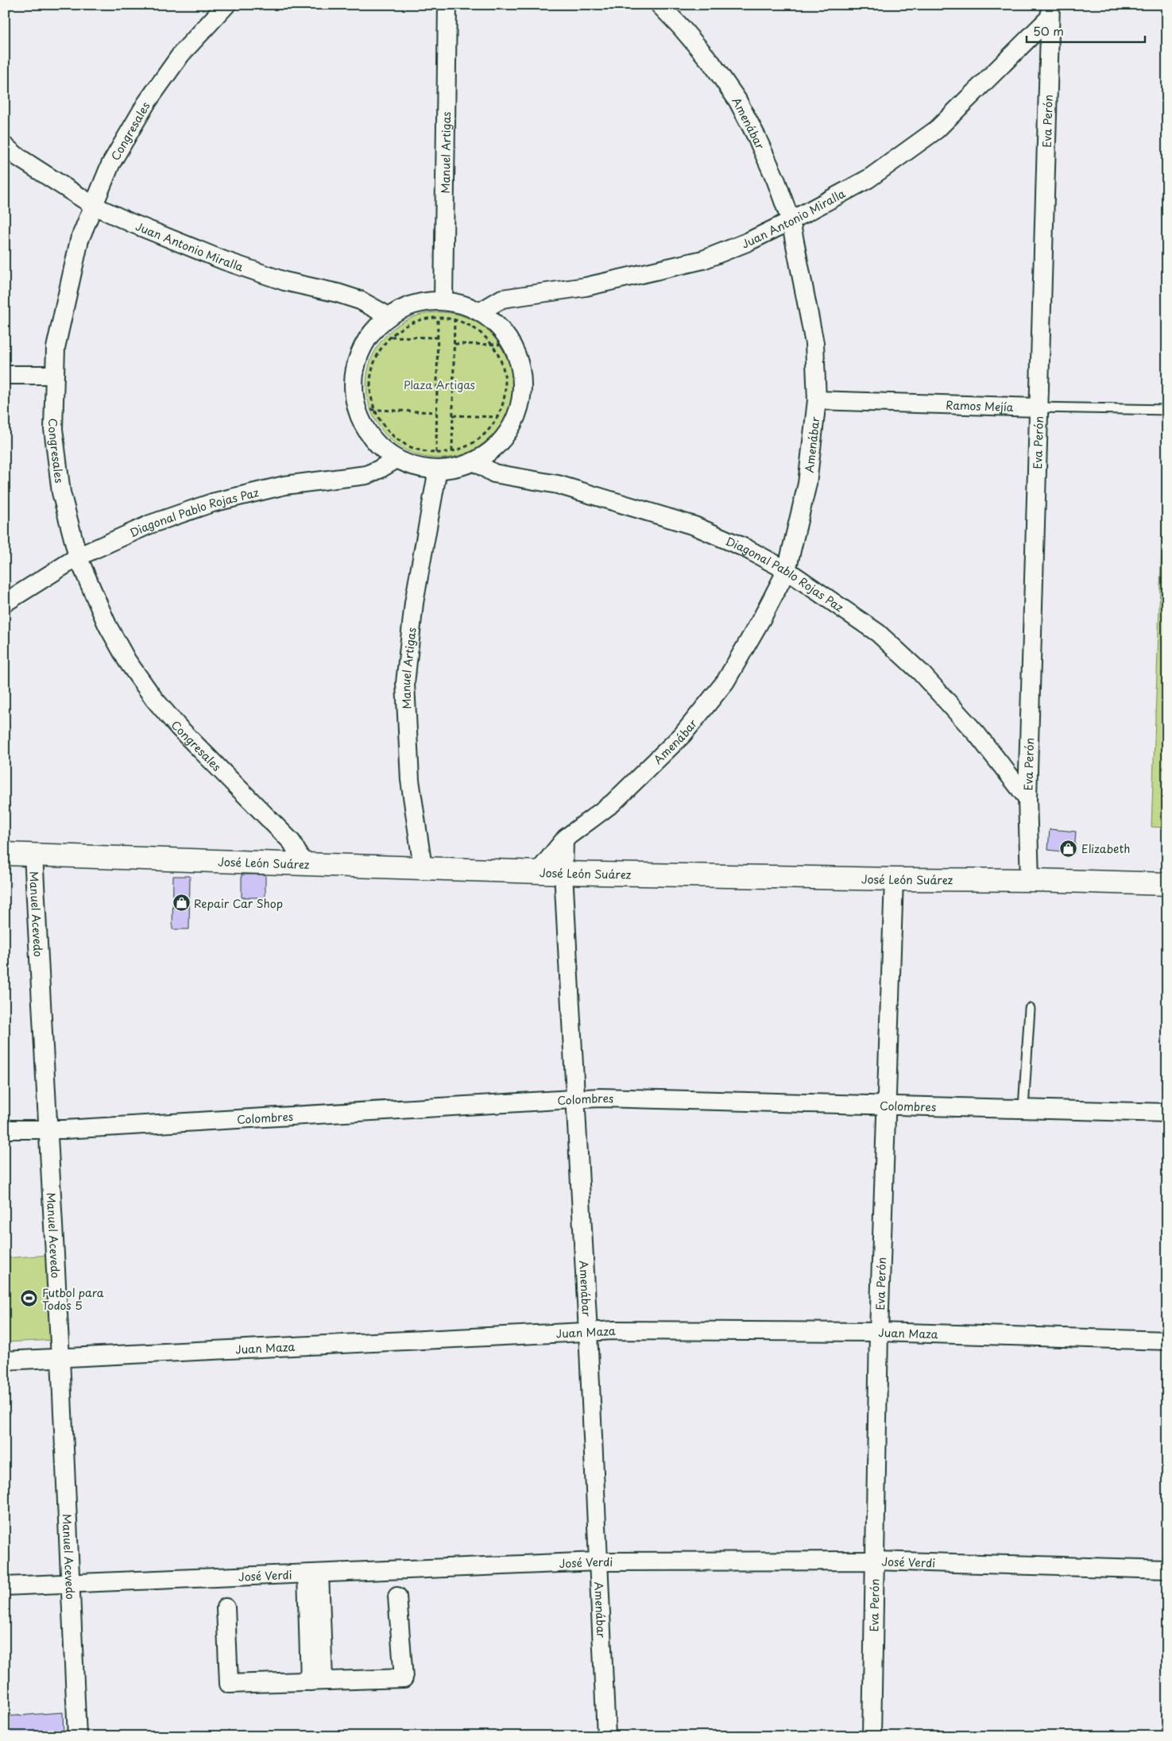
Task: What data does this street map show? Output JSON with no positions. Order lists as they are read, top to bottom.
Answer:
{
  "streets": {
    "street": [
      "Eva Perón",
      "Amenábar",
      "Congresales",
      "Manuel Artigas",
      "Juan Antonio Miralla",
      "Ramos Mejía",
      "Diagonal Pablo Rojas Paz",
      "José León Suárez",
      "Manuel Acevedo",
      "Colombres",
      "Juan Maza",
      "José Verdi"
    ]
  },
  "crossings": [
    ["Eva Perón", "Juan Antonio Miralla"],
    ["Eva Perón", "Ramos Mejía"],
    ["Eva Perón", "Diagonal Pablo Rojas Paz"],
    ["Eva Perón", "José León Suárez"],
    ["Eva Perón", "Colombres"],
    ["Eva Perón", "Juan Maza"],
    ["Eva Perón", "José Verdi"],
    ["Amenábar", "Juan Antonio Miralla"],
    ["Amenábar", "Ramos Mejía"],
    ["Amenábar", "Diagonal Pablo Rojas Paz"],
    ["Amenábar", "José León Suárez"],
    ["Amenábar", "Colombres"],
    ["Amenábar", "Juan Maza"],
    ["Amenábar", "José Verdi"],
    ["Congresales", "Juan Antonio Miralla"],
    ["Congresales", "Diagonal Pablo Rojas Paz"],
    ["Congresales", "José León Suárez"],
    ["Manuel Artigas", "José León Suárez"],
    ["José León Suárez", "Manuel Acevedo"],
    ["Manuel Acevedo", "Colombres"],
    ["Manuel Acevedo", "Juan Maza"],
    ["Manuel Acevedo", "José Verdi"]
  ],
  "parks": ["Plaza Artigas"],
  "places": {
    "shop": ["Elizabeth", "Repair Car Shop"],
    "sports": ["Futbol para Todos 5"]
  },
  "scale_bar": "50 m"
}
